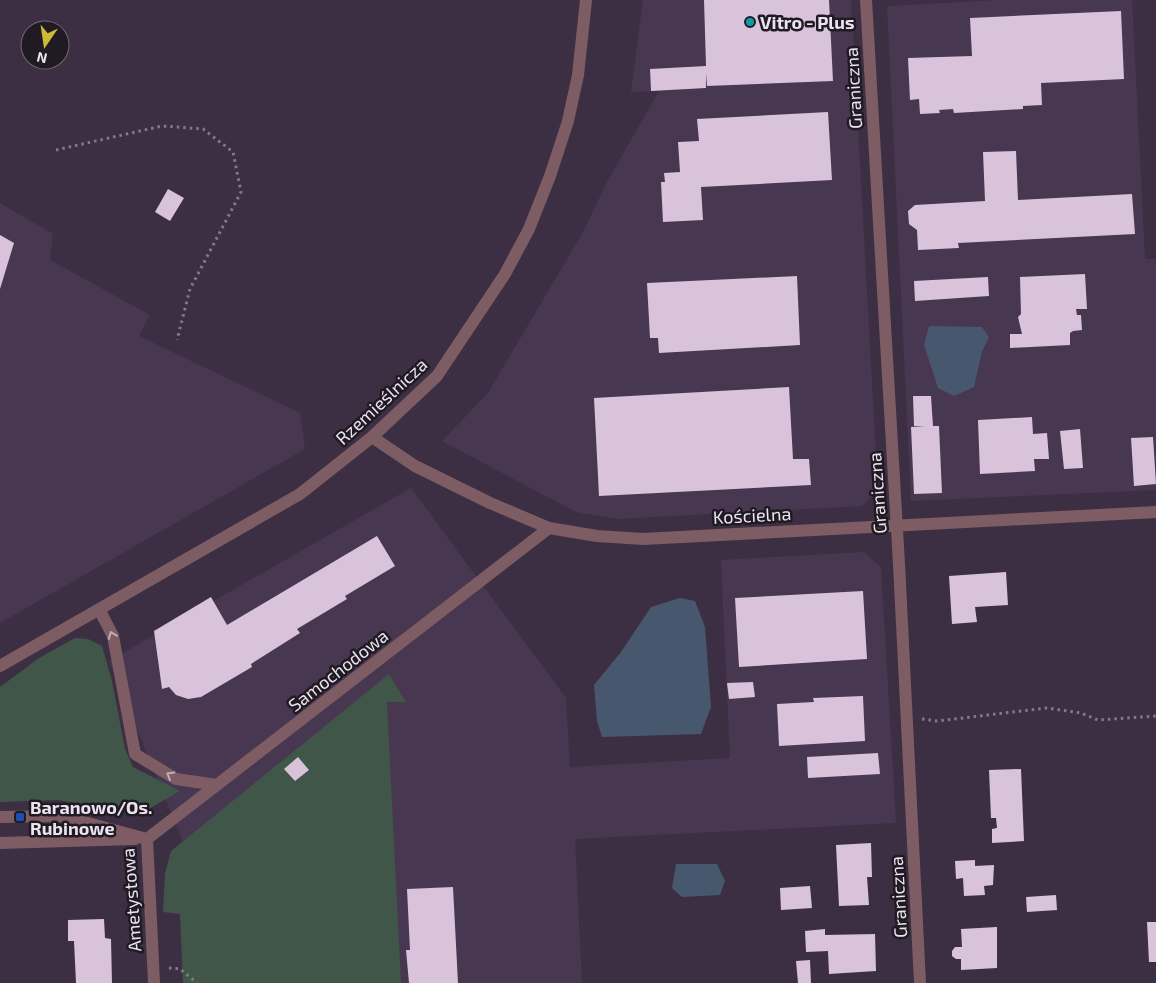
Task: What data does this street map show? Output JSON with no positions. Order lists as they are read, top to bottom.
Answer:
{
  "streets": {
    "street": [
      "Graniczna",
      "Rzemieślnicza",
      "Kościelna",
      "Samochodowa",
      "Ametystowa"
    ]
  },
  "crossings": [
    ["Graniczna", "Kościelna"],
    ["Rzemieślnicza", "Kościelna"],
    ["Kościelna", "Samochodowa"],
    ["Samochodowa", "Ametystowa"]
  ],
  "places": {
    "other": ["Vitro - Plus"],
    "transit": ["Baranowo/Os. Rubinowe"]
  },
  "north": "bottom"
}
